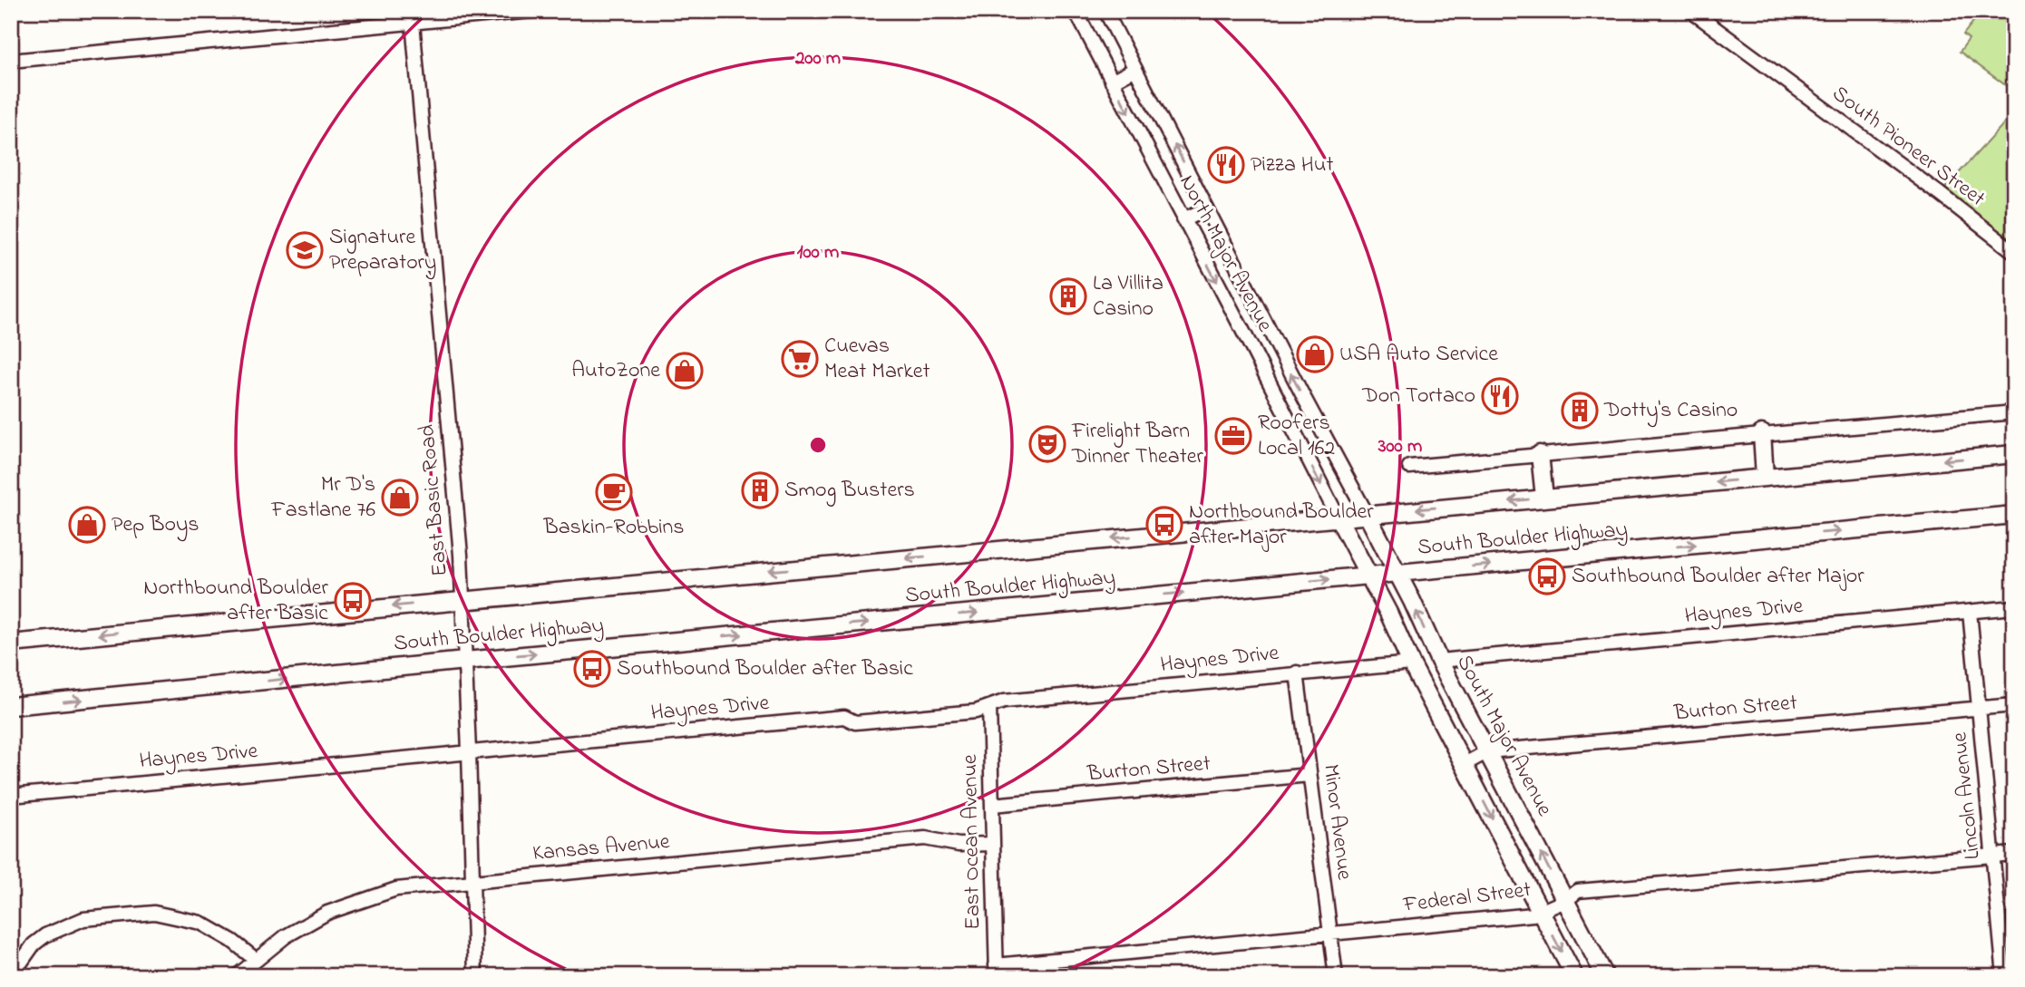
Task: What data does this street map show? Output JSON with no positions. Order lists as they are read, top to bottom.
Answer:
{
  "streets": {
    "main road": ["South Boulder Highway", "South Major Avenue"],
    "street": [
      "South Pioneer Street",
      "North Major Avenue",
      "East Basic Road",
      "Haynes Drive",
      "Burton Street",
      "Lincoln Avenue",
      "Minor Avenue",
      "East Ocean Avenue",
      "Kansas Avenue",
      "Federal Street"
    ]
  },
  "crossings": [
    ["North Major Avenue", "South Boulder Highway"],
    ["North Major Avenue", "South Major Avenue"],
    ["East Basic Road", "South Boulder Highway"],
    ["East Basic Road", "Haynes Drive"],
    ["East Basic Road", "Kansas Avenue"],
    ["South Boulder Highway", "South Major Avenue"],
    ["Haynes Drive", "South Major Avenue"],
    ["Haynes Drive", "Lincoln Avenue"],
    ["Haynes Drive", "Minor Avenue"],
    ["Haynes Drive", "East Ocean Avenue"],
    ["Burton Street", "South Major Avenue"],
    ["Burton Street", "Lincoln Avenue"],
    ["Burton Street", "Minor Avenue"],
    ["Burton Street", "East Ocean Avenue"],
    ["South Major Avenue", "Federal Street"],
    ["Lincoln Avenue", "Federal Street"],
    ["Minor Avenue", "Federal Street"],
    ["East Ocean Avenue", "Kansas Avenue"],
    ["East Ocean Avenue", "Federal Street"]
  ],
  "places": {
    "restaurant": ["Pizza Hut", "Don Tortaco"],
    "school or university": ["Signature Preparatory"],
    "building": ["La Villita Casino", "Dotty's Casino", "Smog Busters"],
    "shop": [
      "USA Auto Service",
      "AutoZone",
      "Mr D's Fastlane 76",
      "Pep Boys"
    ],
    "supermarket": ["Cuevas Meat Market"],
    "office": ["Roofers Local 162"],
    "theatre": ["Firelight Barn Dinner Theater"],
    "cafe": ["Baskin-Robbins"],
    "bus stop": [
      "Northbound Boulder after Major",
      "Southbound Boulder after Major",
      "Northbound Boulder after Basic",
      "Southbound Boulder after Basic"
    ]
  },
  "rings": ["200 m", "100 m", "300 m"]
}
